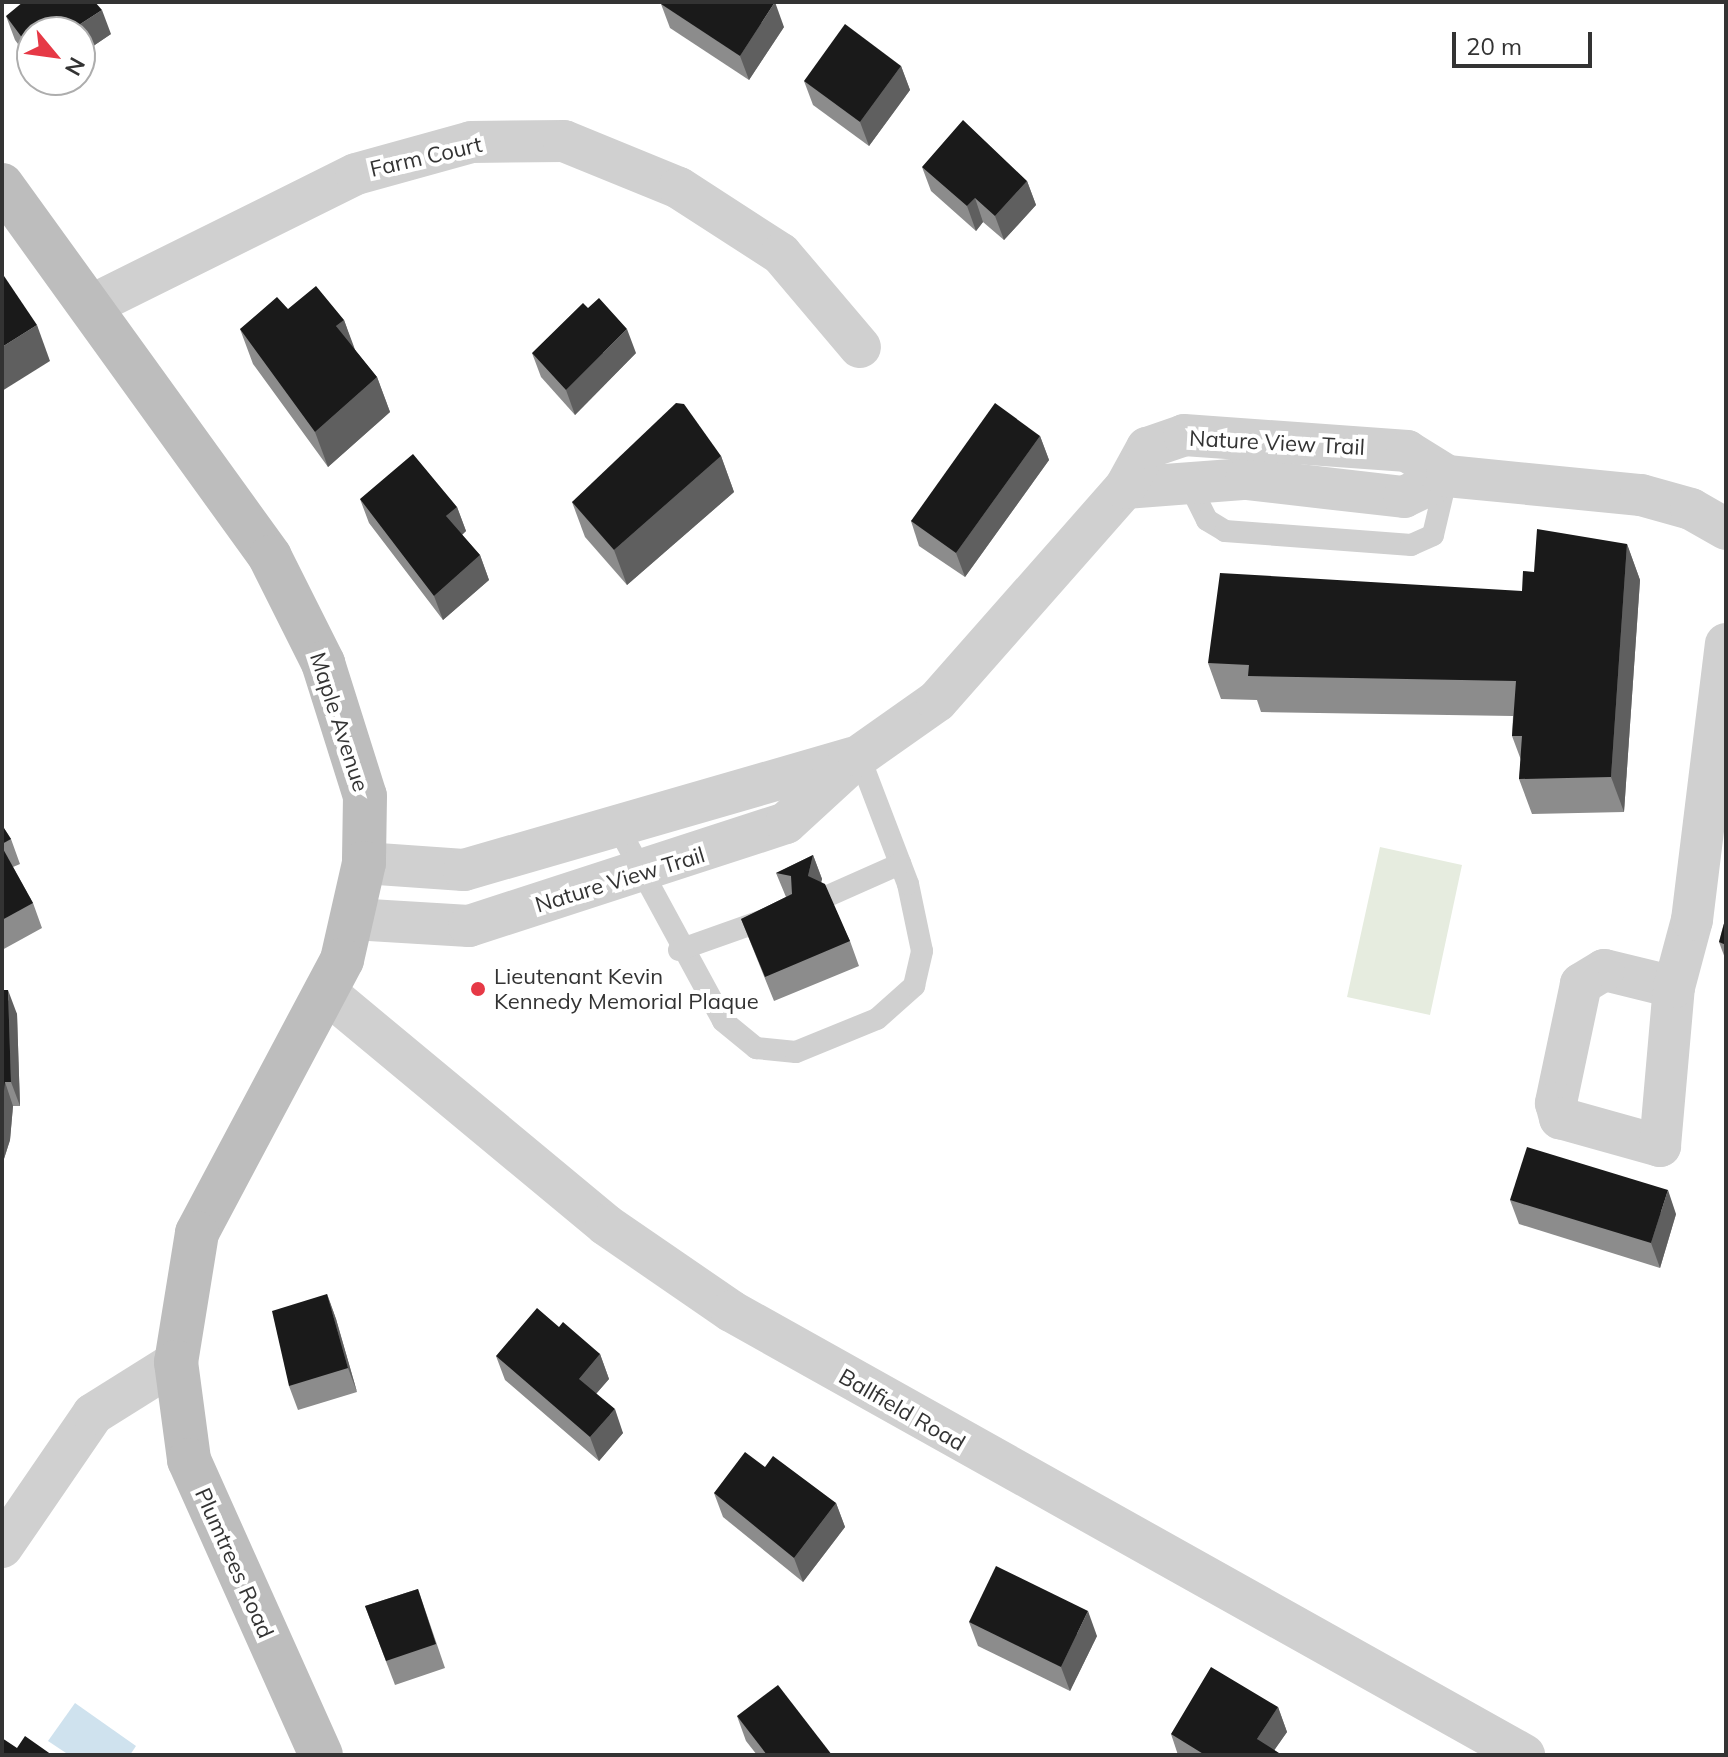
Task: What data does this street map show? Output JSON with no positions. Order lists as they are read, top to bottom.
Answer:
{
  "streets": {
    "main road": ["Maple Avenue", "Plumtrees Road"],
    "street": ["Farm Court", "Nature View Trail", "Ballfield Road"]
  },
  "crossings": [
    ["Farm Court", "Maple Avenue"],
    ["Nature View Trail", "Maple Avenue"],
    ["Maple Avenue", "Ballfield Road"],
    ["Maple Avenue", "Plumtrees Road"]
  ],
  "places": ["Lieutenant Kevin Kennedy Memorial Plaque"],
  "scale_bar": "20 m",
  "north": "bottom right"
}
